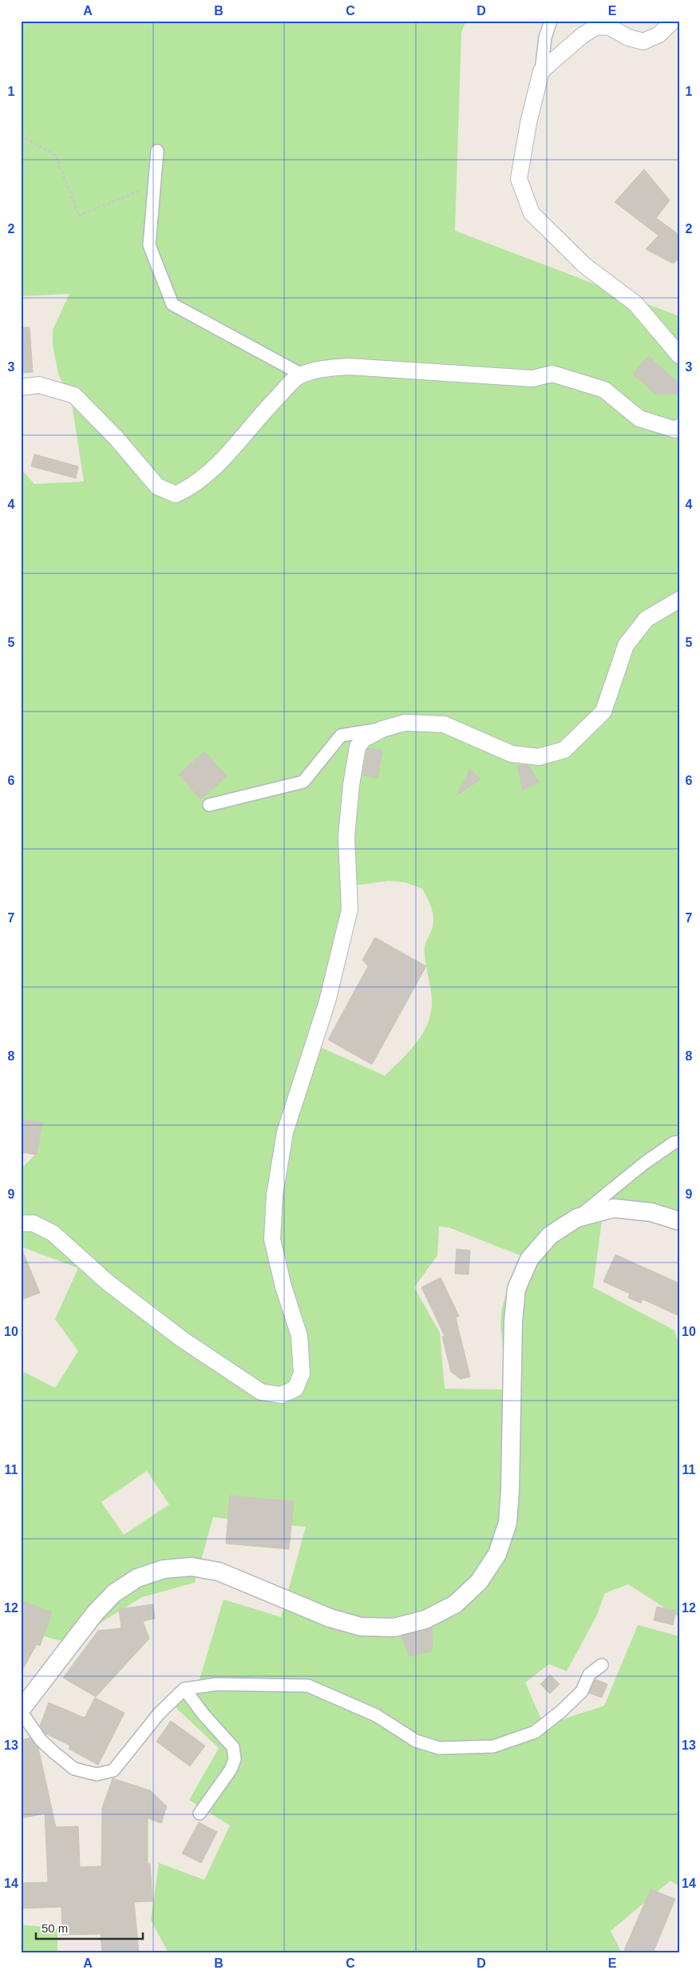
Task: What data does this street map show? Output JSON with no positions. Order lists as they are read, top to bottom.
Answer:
{
  "scale_bar": "50 m",
  "grid": {
    "columns": [
      "A",
      "B",
      "C",
      "D",
      "E"
    ],
    "rows": [
      "1",
      "2",
      "3",
      "4",
      "5",
      "6",
      "7",
      "8",
      "9",
      "10",
      "11",
      "12",
      "13",
      "14"
    ]
  }
}
